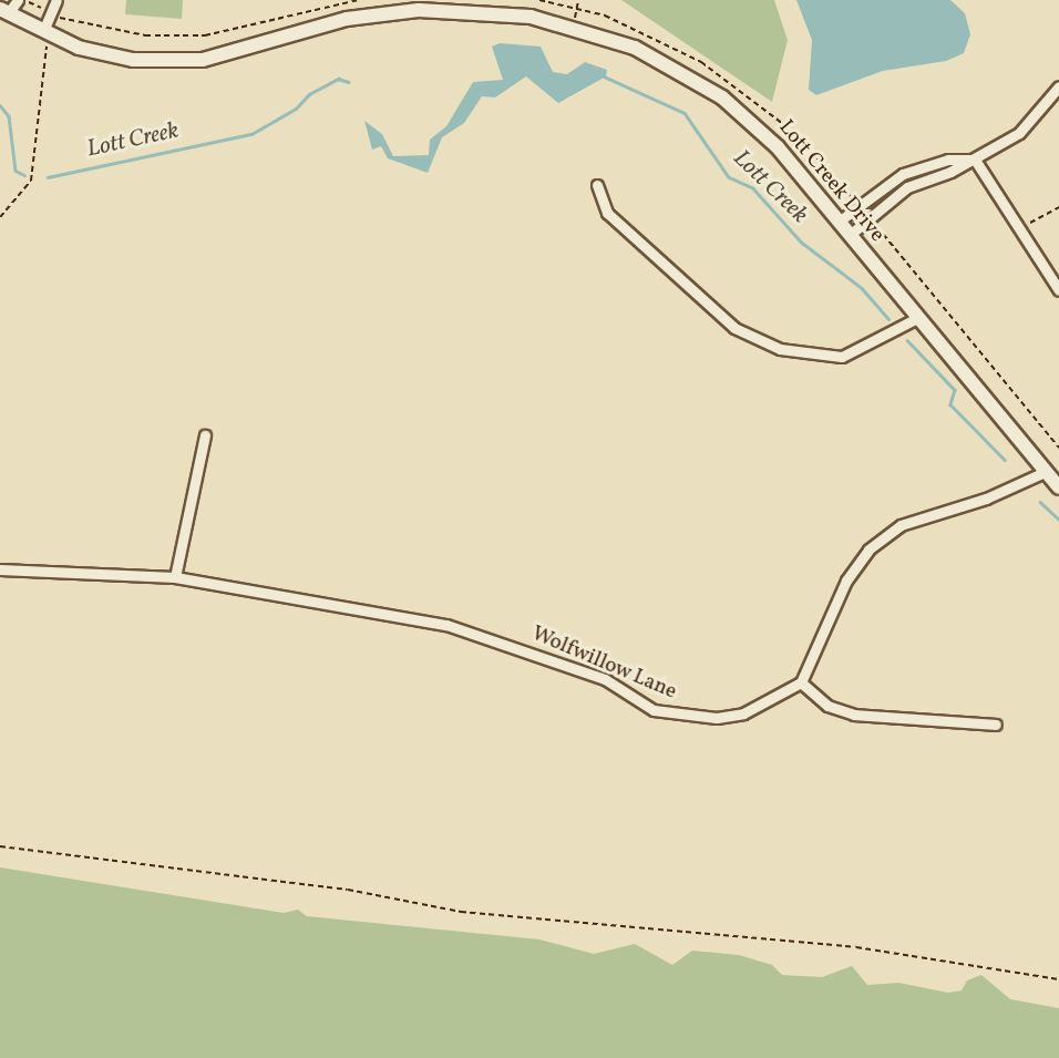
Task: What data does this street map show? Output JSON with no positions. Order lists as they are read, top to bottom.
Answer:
{
  "streets": {
    "street": ["Lott Creek Drive", "Wolfwillow Lane"]
  },
  "water": ["Lott Creek"]
}
